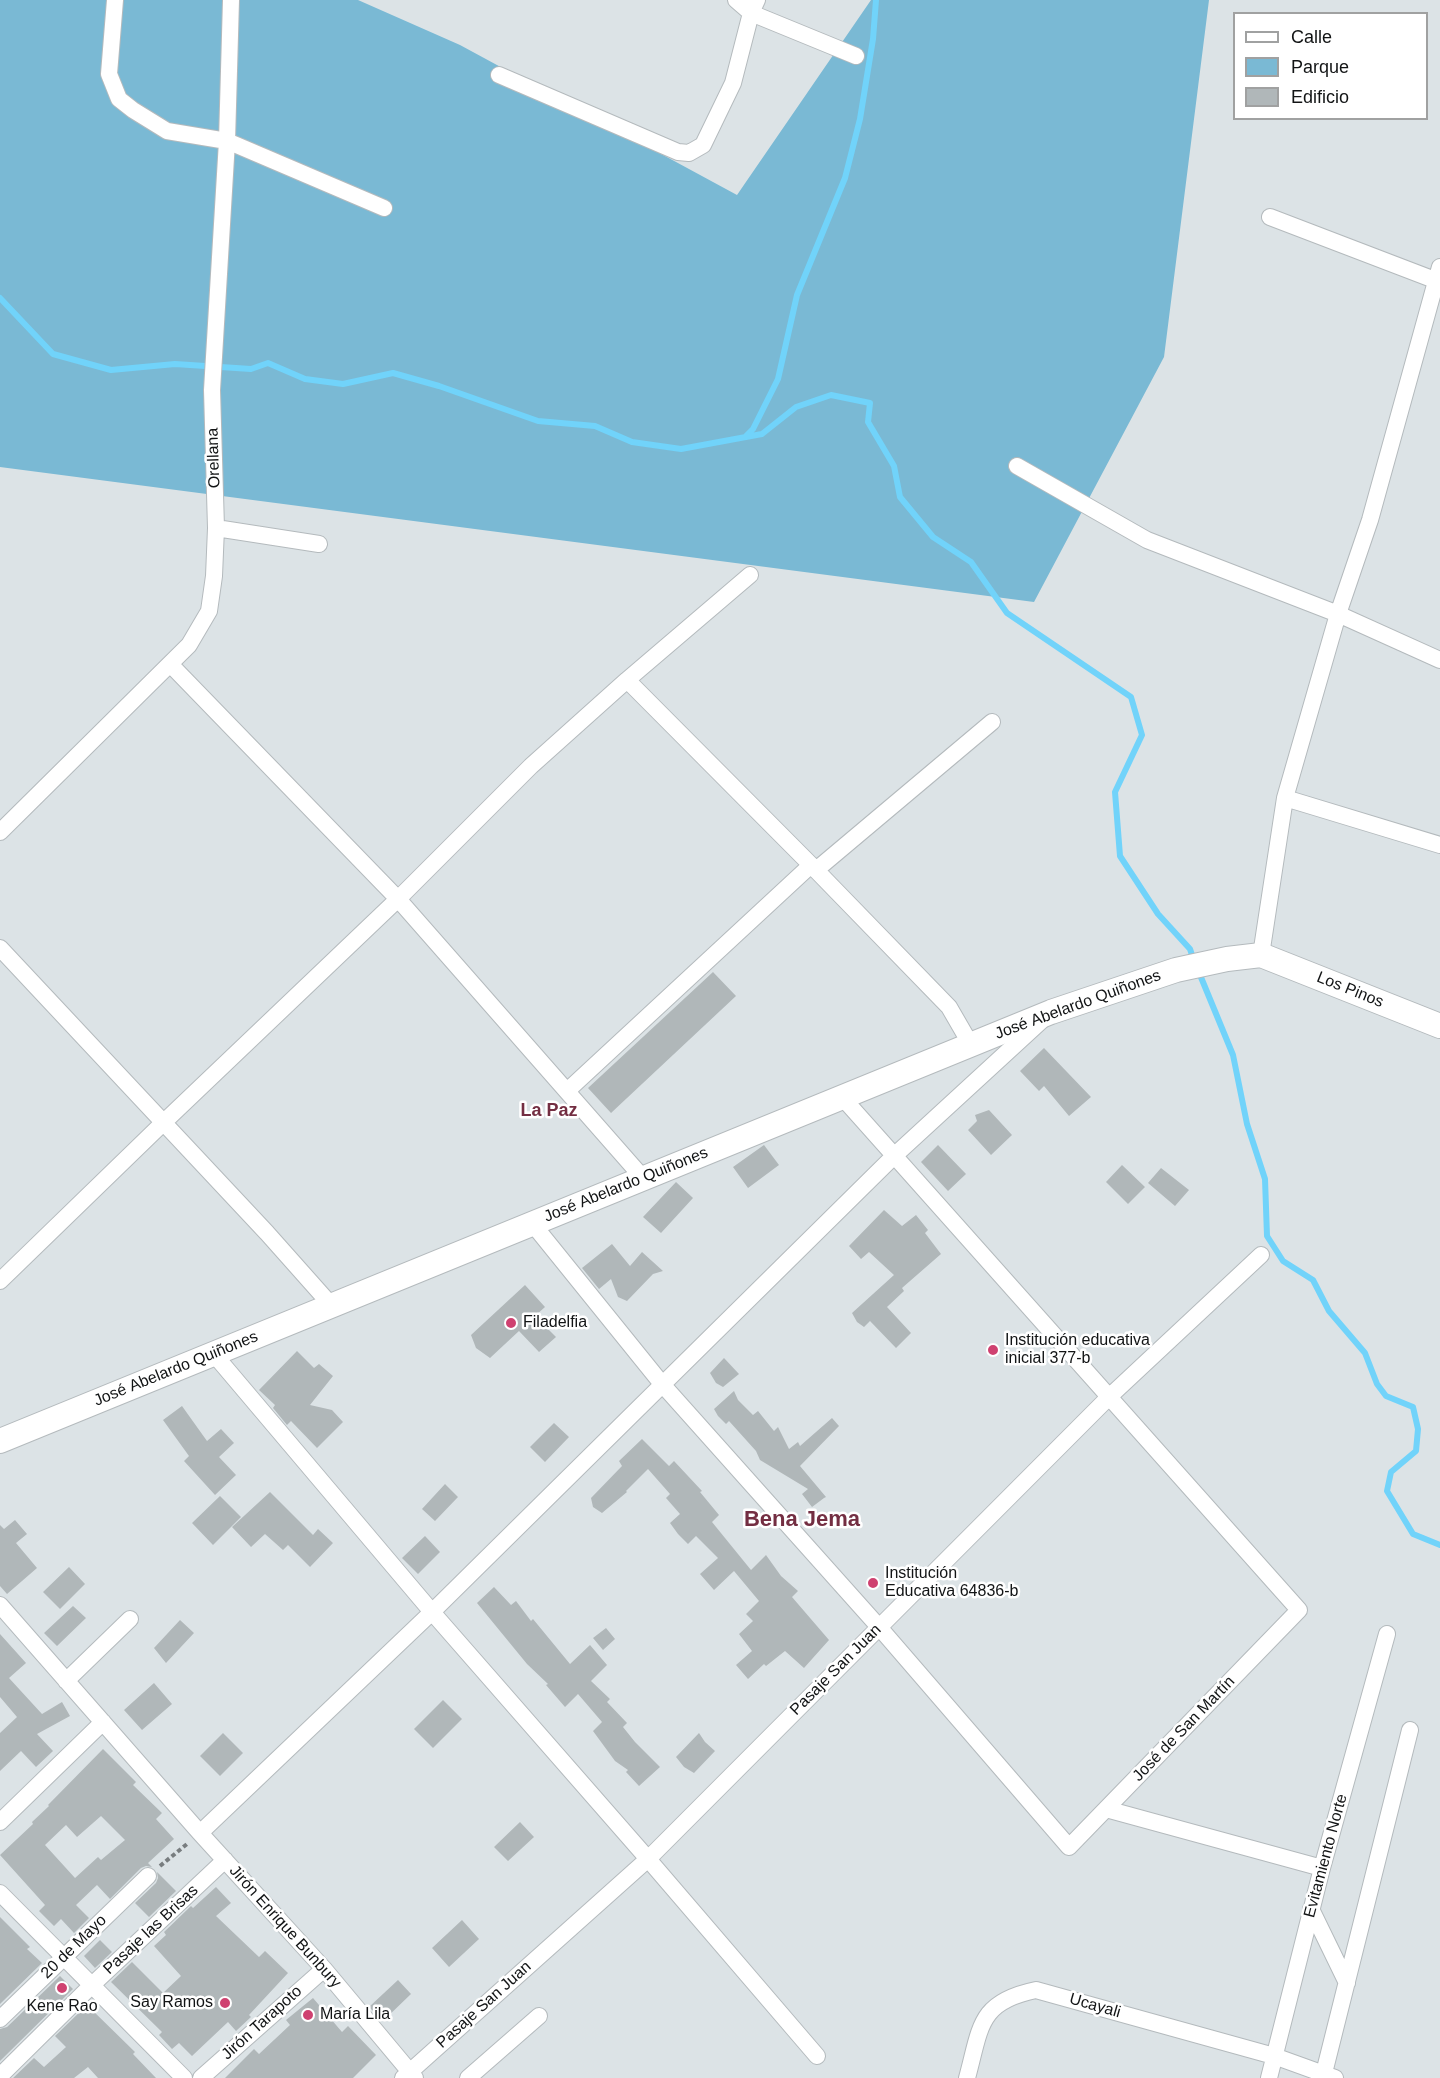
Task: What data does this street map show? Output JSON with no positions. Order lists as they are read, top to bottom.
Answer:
{
  "streets": {
    "street": [
      "Orellana",
      "Los Pinos",
      "José Abelardo Quiñones",
      "Pasaje San Juan",
      "José de San Martín",
      "Evitamiento Norte",
      "Jirón Enrique Bunbury",
      "Pasaje las Brisas",
      "20 de Mayo",
      "Ucayali",
      "Jirón Tarapoto"
    ]
  },
  "crossings": [
    ["Los Pinos", "José Abelardo Quiñones"],
    ["Pasaje San Juan", "José de San Martín"],
    ["Pasaje San Juan", "Jirón Enrique Bunbury"],
    ["Evitamiento Norte", "Ucayali"],
    ["Jirón Enrique Bunbury", "Pasaje las Brisas"],
    ["Jirón Enrique Bunbury", "Jirón Tarapoto"]
  ],
  "districts": ["La Paz", "Bena Jema"],
  "places": [
    "Filadelfia",
    "Institución educativa inicial 377-b",
    "Institución Educativa 64836-b",
    "Kene Rao",
    "Say Ramos",
    "María Lila"
  ],
  "legend": ["Calle", "Parque", "Edificio"]
}
